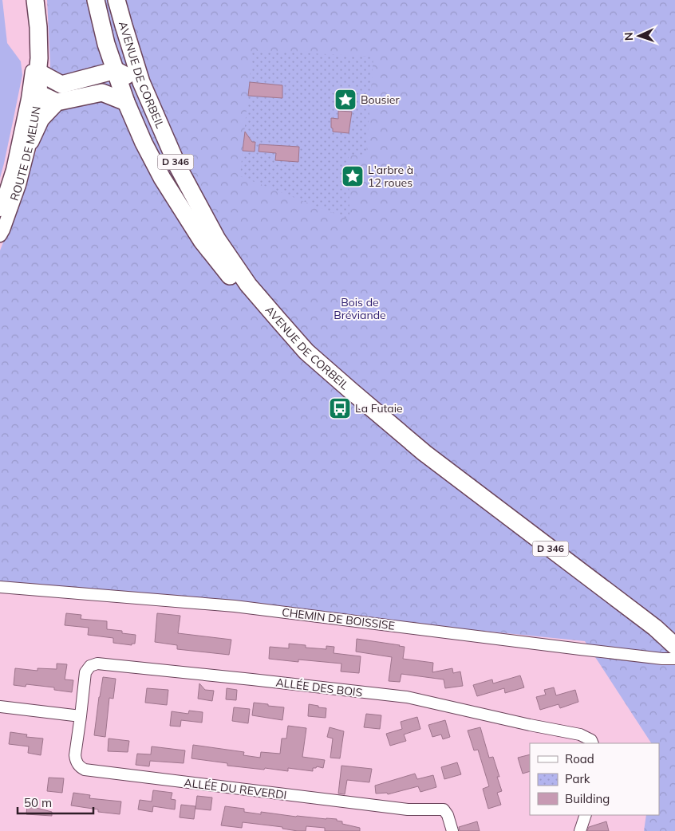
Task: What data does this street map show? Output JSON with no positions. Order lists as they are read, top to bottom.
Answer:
{
  "streets": {
    "main road": ["AVENUE DE CORBEIL", "D 346"],
    "street": [
      "ROUTE DE MELUN",
      "CHEMIN DE BOISSISE",
      "ALLÉE DES BOIS",
      "ALLÉE DU REVERDI"
    ]
  },
  "crossings": [
    ["AVENUE DE CORBEIL", "D 346"],
    ["ALLÉE DES BOIS", "ALLÉE DU REVERDI"]
  ],
  "parks": ["Bois de Bréviande"],
  "places": {
    "place": ["Bousier", "L'arbre à 12 roues"],
    "bus stop": ["La Futaie"]
  },
  "legend": ["Road", "Park", "Building"],
  "scale_bar": "50 m",
  "north": "left"
}
